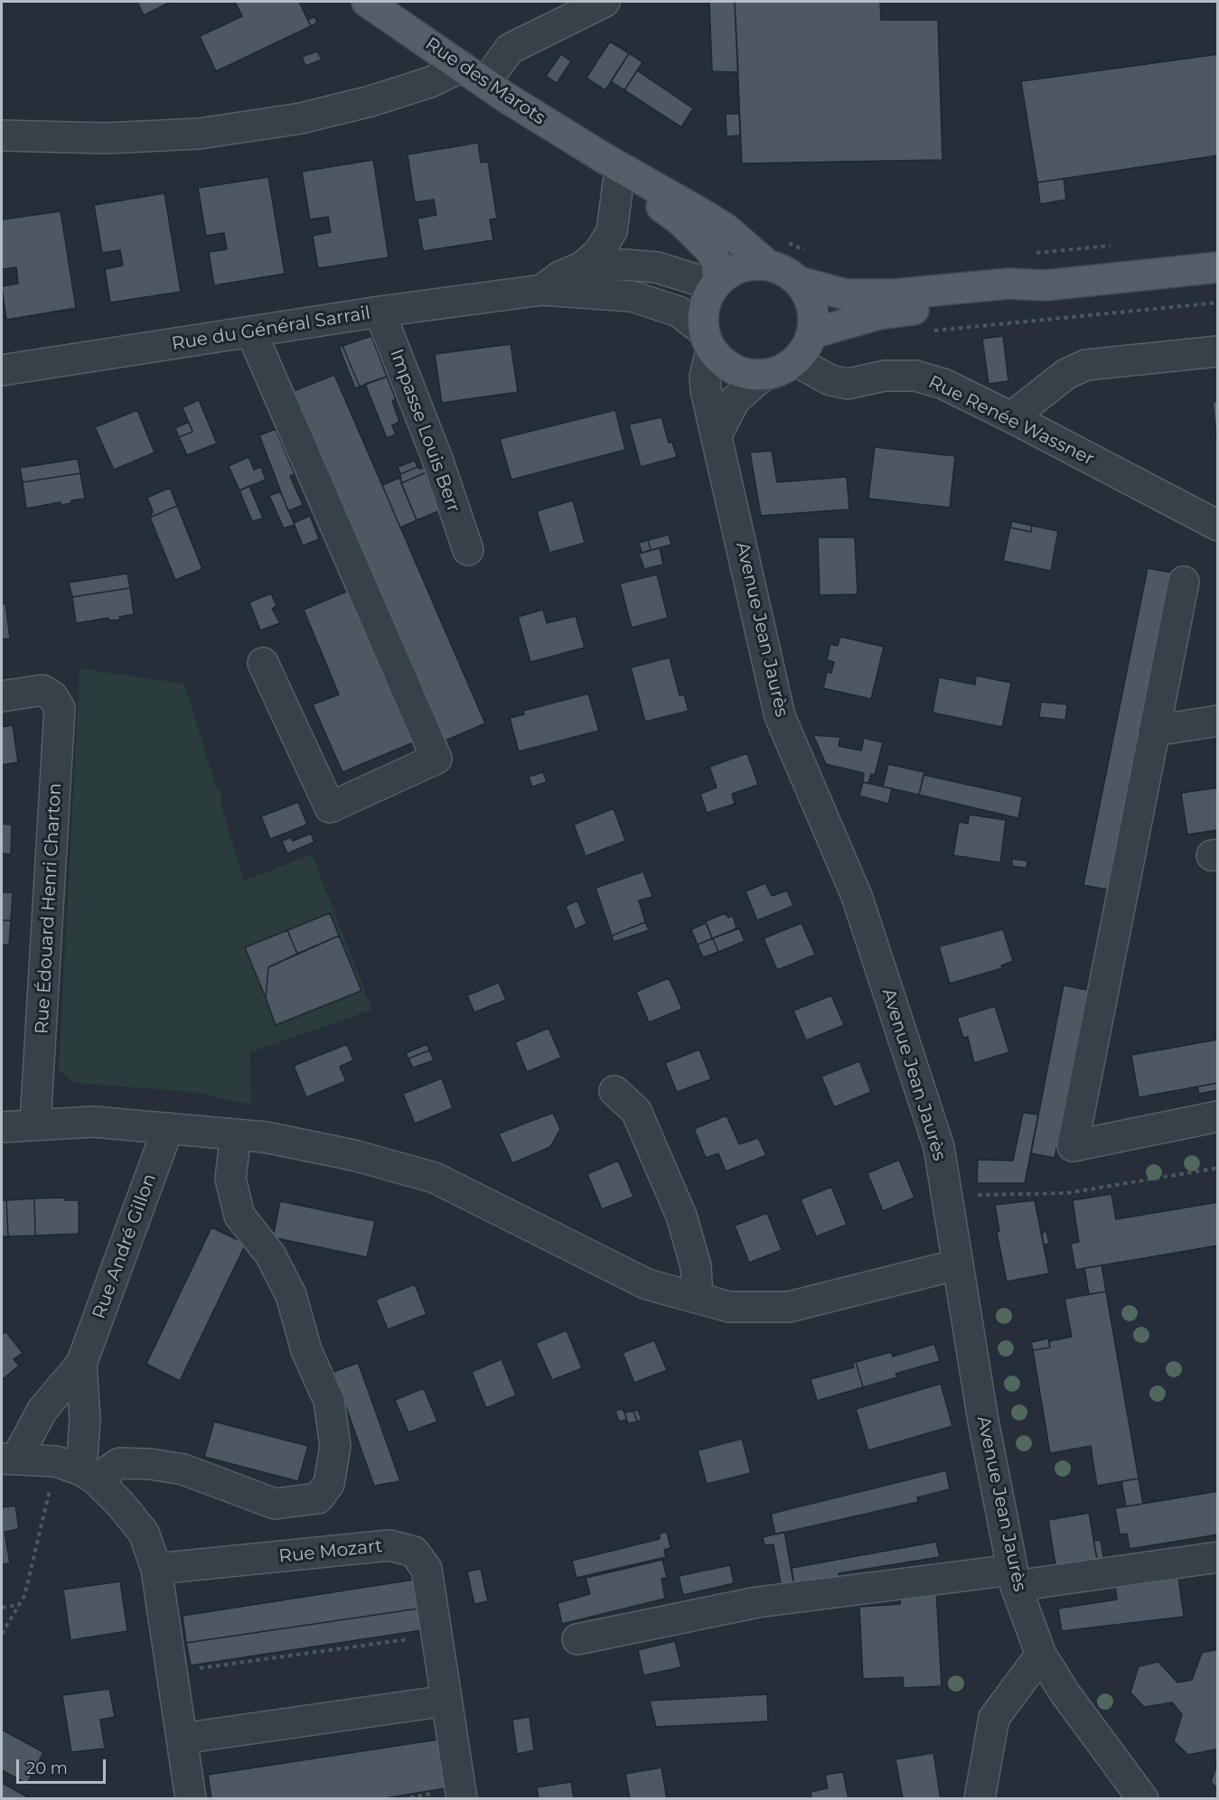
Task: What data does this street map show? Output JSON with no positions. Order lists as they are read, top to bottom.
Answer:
{
  "streets": {
    "main road": ["Rue des Marots"],
    "street": [
      "Rue du Général Sarrail",
      "Rue Renée Wassner",
      "Impasse Louis Berr",
      "Avenue Jean Jaurès",
      "Rue Édouard Henri Charton",
      "Rue André Gillon",
      "Rue Mozart"
    ]
  },
  "crossings": [
    ["Rue des Marots", "Rue du Général Sarrail"],
    ["Rue des Marots", "Rue Renée Wassner"],
    ["Rue des Marots", "Avenue Jean Jaurès"],
    ["Rue du Général Sarrail", "Rue Renée Wassner"],
    ["Rue du Général Sarrail", "Impasse Louis Berr"],
    ["Rue du Général Sarrail", "Avenue Jean Jaurès"],
    ["Rue Renée Wassner", "Avenue Jean Jaurès"]
  ],
  "scale_bar": "20 m"
}
